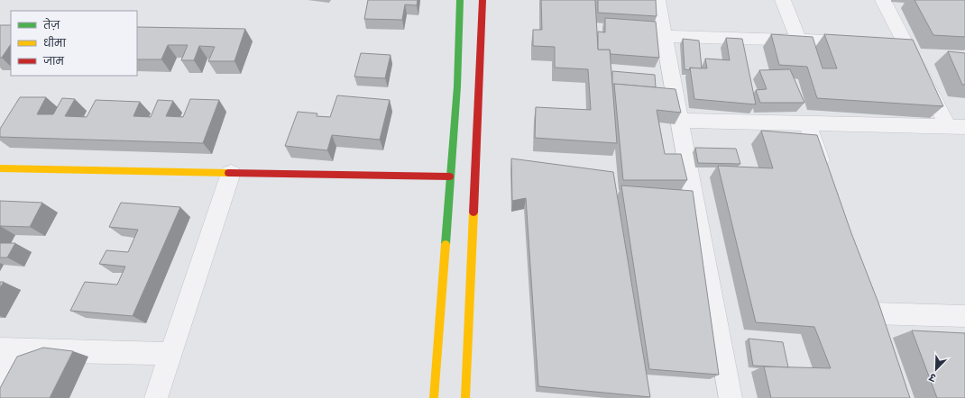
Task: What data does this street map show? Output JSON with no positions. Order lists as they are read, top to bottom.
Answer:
{
  "legend": ["तेज़", "धीमा", "जाम"],
  "north": "bottom left"
}
